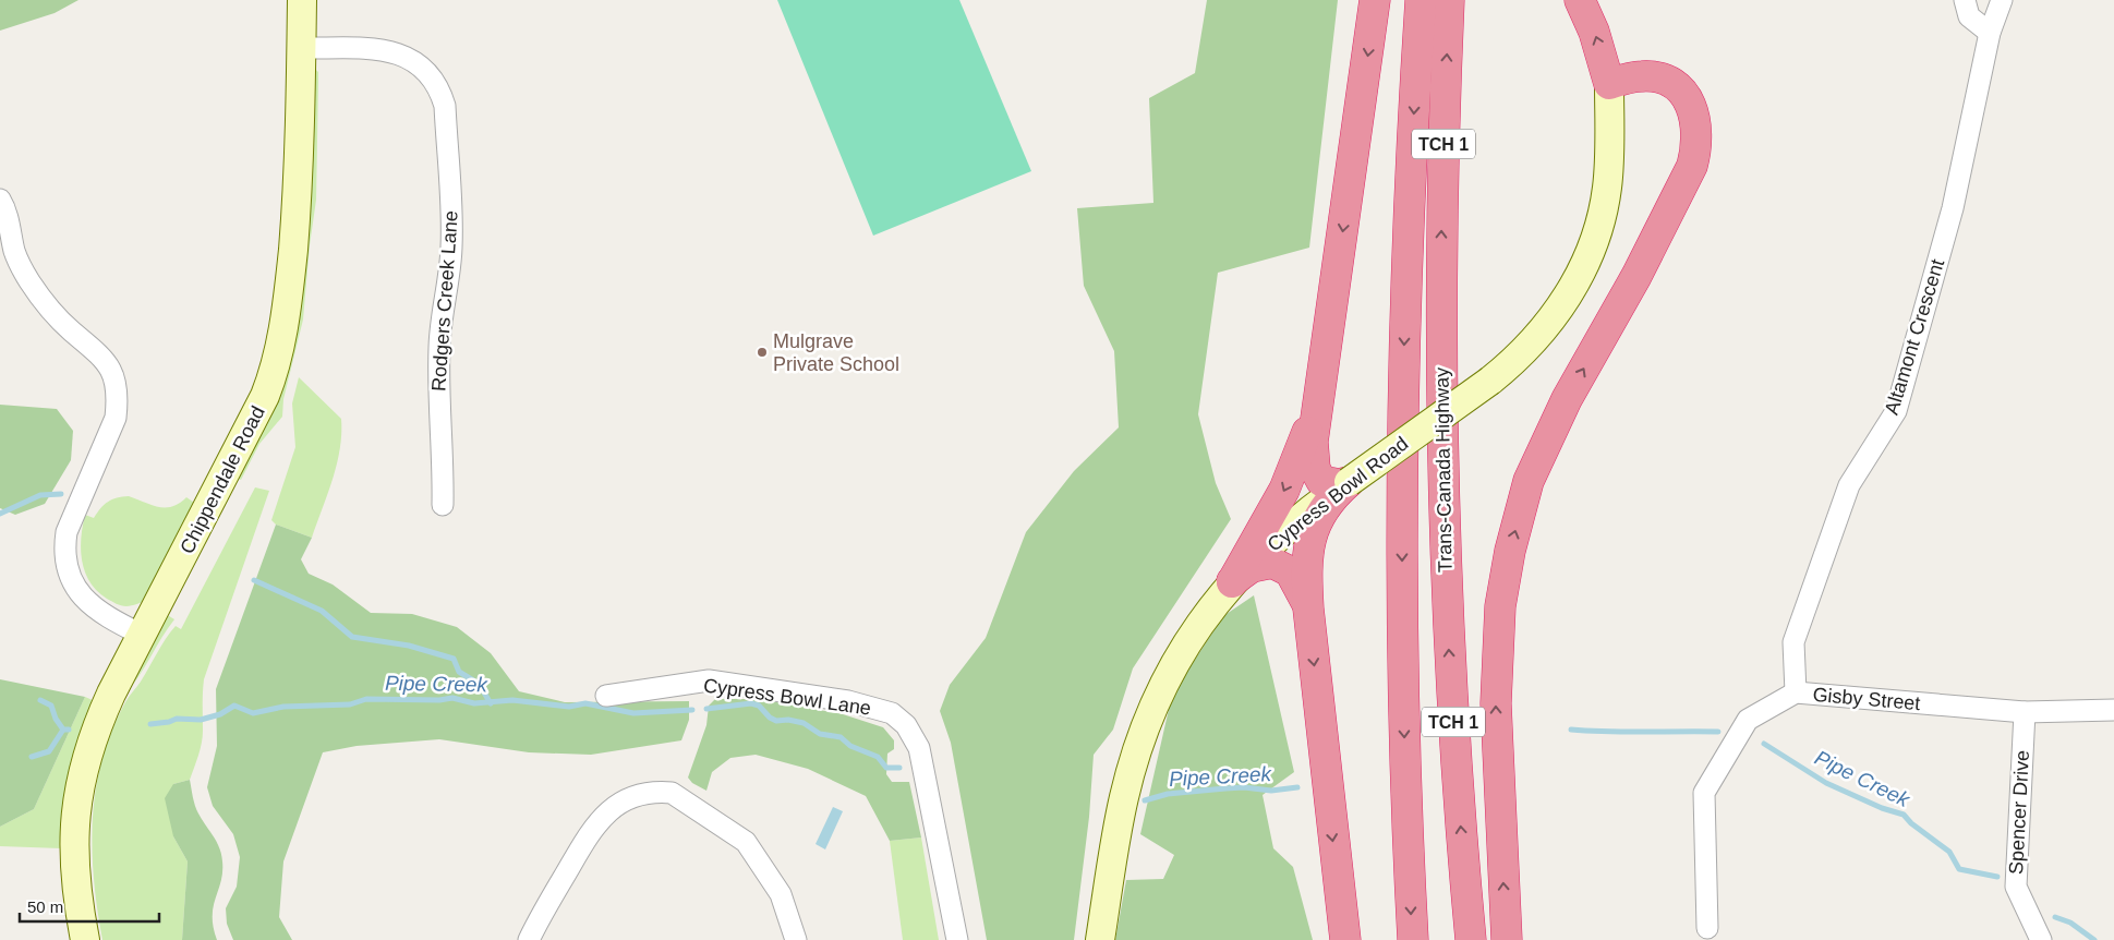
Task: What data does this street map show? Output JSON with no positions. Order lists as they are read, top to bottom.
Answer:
{
  "streets": {
    "highway": ["TCH 1", "Trans-Canada Highway"],
    "street": [
      "Rodgers Creek Lane",
      "Altamont Crescent",
      "Chippendale Road",
      "Cypress Bowl Road",
      "Cypress Bowl Lane",
      "Gisby Street",
      "Spencer Drive"
    ]
  },
  "crossings": [
    ["Rodgers Creek Lane", "Chippendale Road"],
    ["Altamont Crescent", "Gisby Street"],
    ["Gisby Street", "Spencer Drive"]
  ],
  "water": ["Pipe Creek"],
  "places": ["Mulgrave Private School"],
  "scale_bar": "50 m"
}
